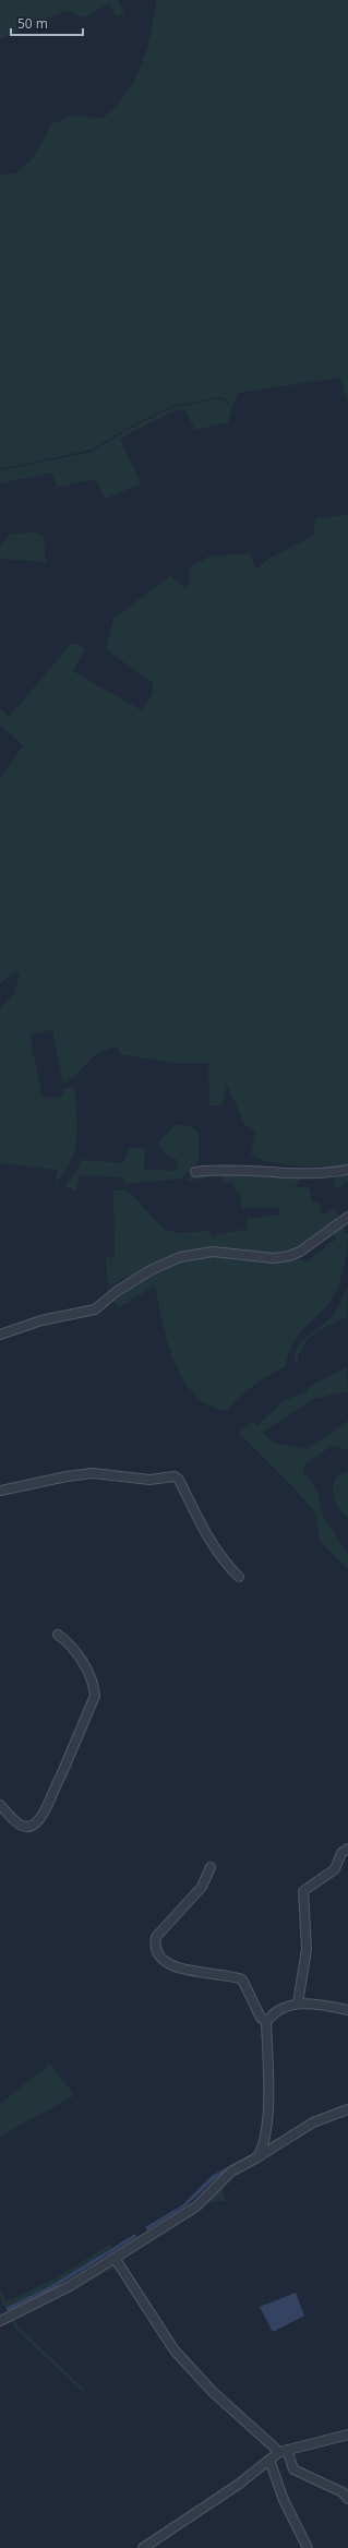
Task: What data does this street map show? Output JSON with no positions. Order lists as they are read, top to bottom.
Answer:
{
  "scale_bar": "50 m"
}
